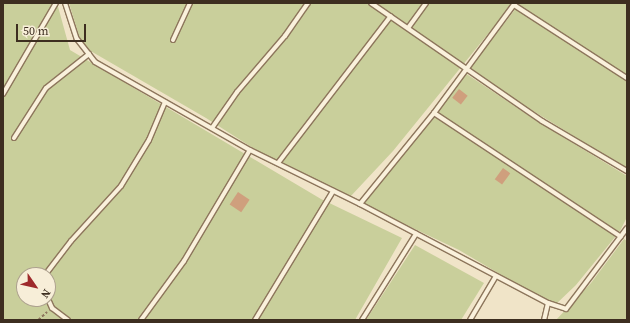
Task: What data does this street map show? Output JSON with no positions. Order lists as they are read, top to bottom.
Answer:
{
  "scale_bar": "50 m",
  "north": "bottom right"
}
